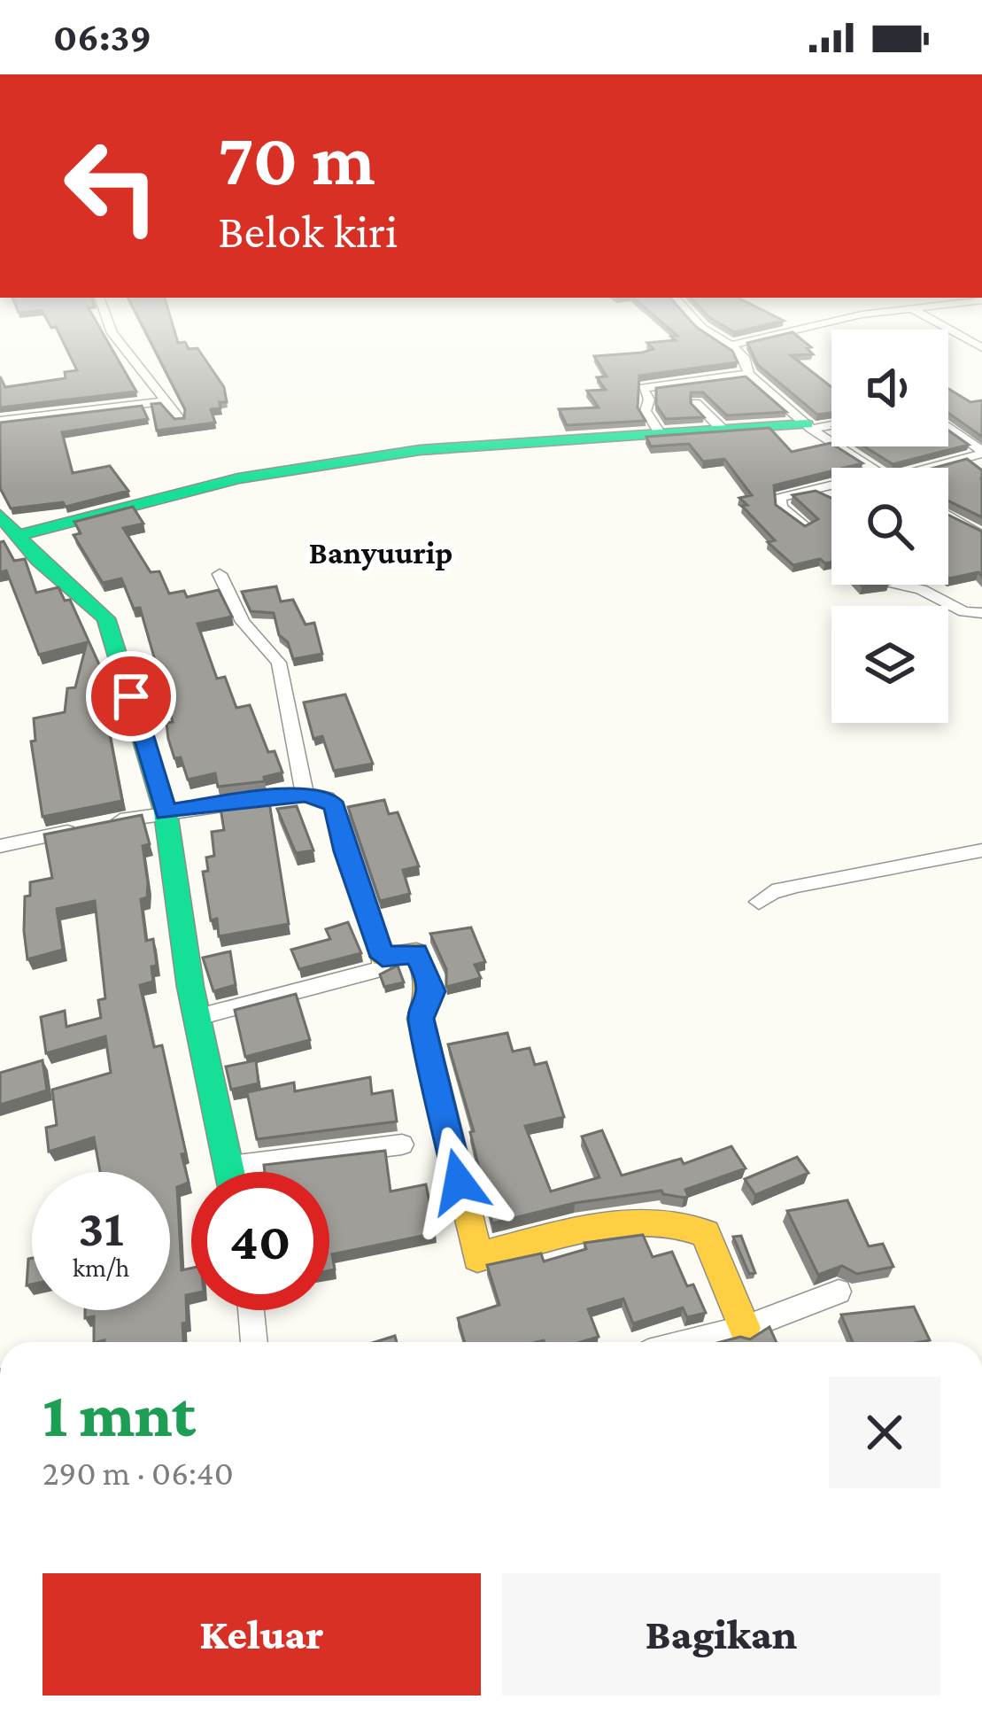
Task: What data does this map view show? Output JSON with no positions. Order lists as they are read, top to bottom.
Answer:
{
  "districts": ["Banyuurip"],
  "page": {
    "status": "06:39",
    "turn": ["70 m", "Belok kiri"],
    "speed": "31 km/h",
    "limit": "40",
    "heading": ["1 mnt", "290 m · 06:40"],
    "buttons": ["Keluar", "Bagikan"]
  }
}
